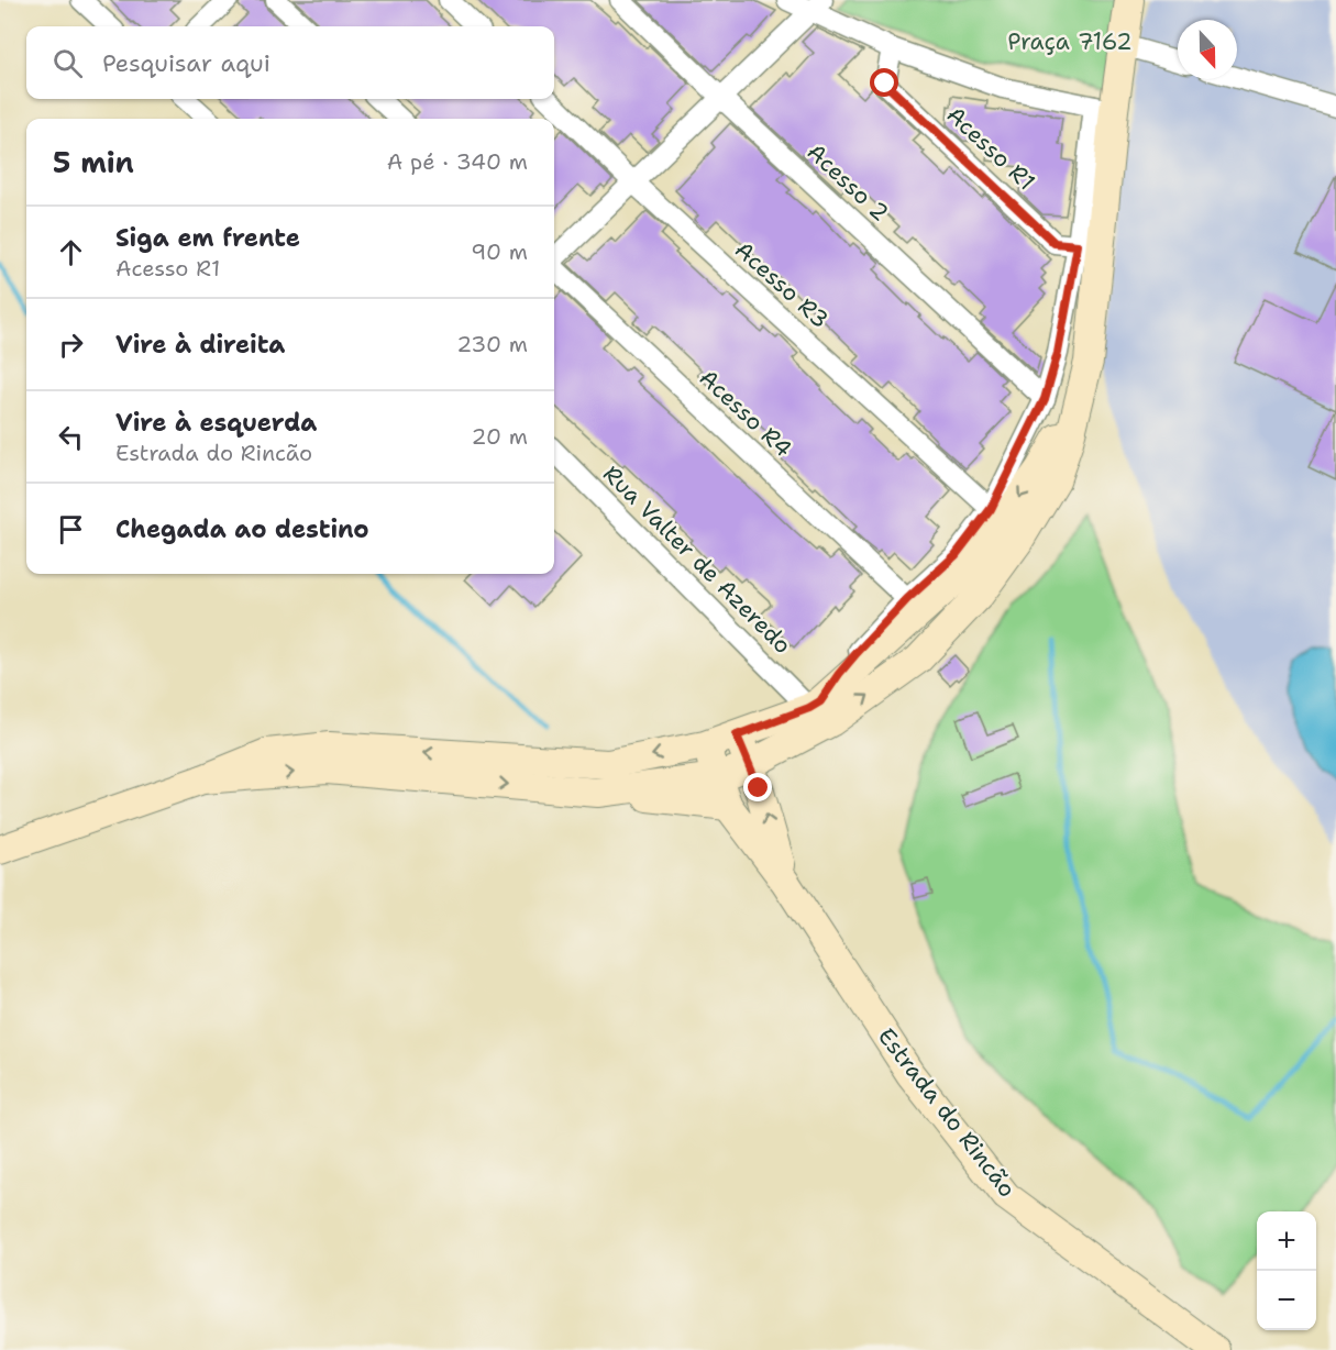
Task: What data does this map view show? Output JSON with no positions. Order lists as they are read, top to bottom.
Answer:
{
  "streets": {
    "main road": ["Estrada do Rincão"],
    "street": [
      "Acesso R1",
      "Acesso 2",
      "Acesso R3",
      "Acesso R4",
      "Rua Valter de Azeredo"
    ]
  },
  "parks": ["Praça 7162"],
  "north": "bottom",
  "page": {
    "search": "Pesquisar aqui",
    "heading": ["5 min", "A pé · 340 m"],
    "list": [
      ["Siga em frente", "Acesso R1", "90 m"],
      ["Vire à direita", "230 m"],
      ["Vire à esquerda", "Estrada do Rincão", "20 m"],
      "Chegada ao destino"
    ],
    "map_buttons": ["+", "−"]
  }
}
